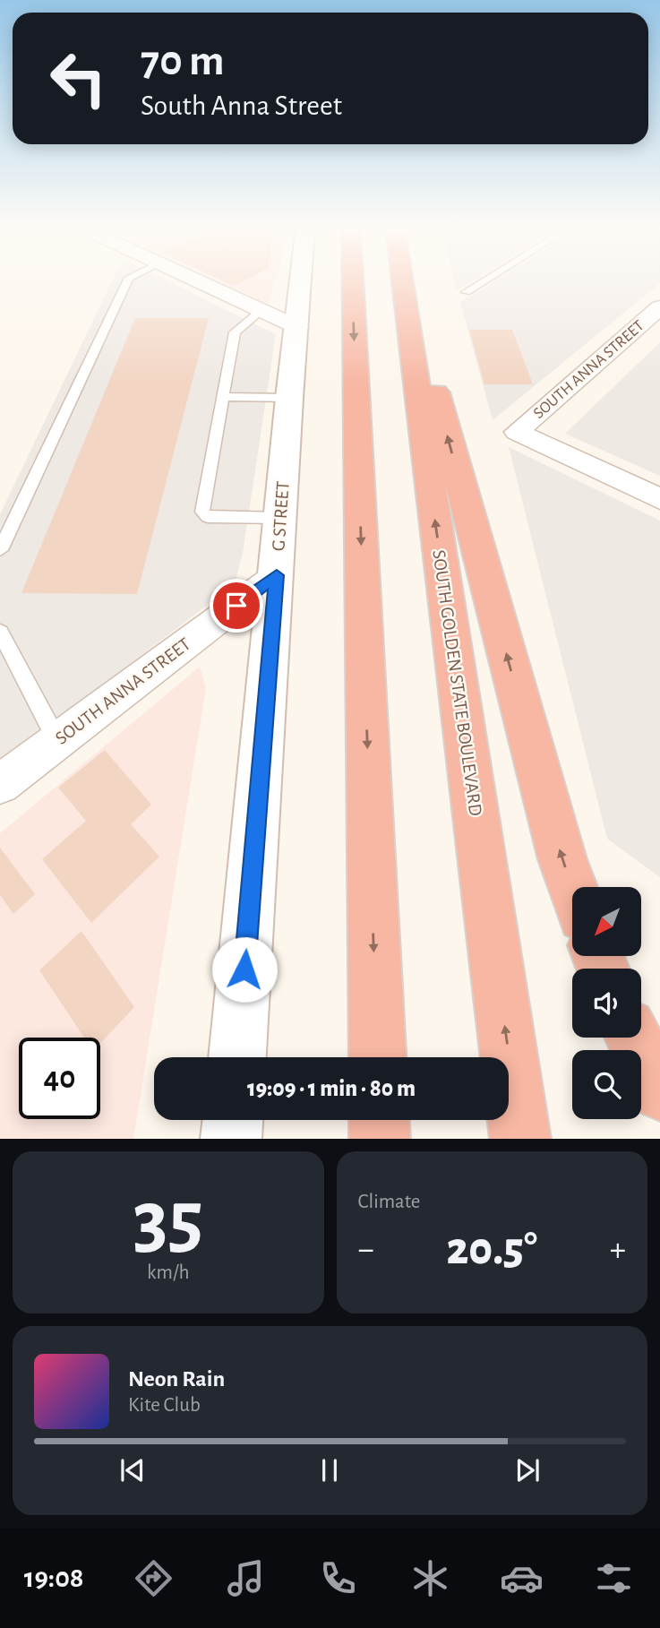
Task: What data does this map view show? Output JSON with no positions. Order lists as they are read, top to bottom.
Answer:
{
  "streets": {
    "highway": ["SOUTH GOLDEN STATE BOULEVARD"],
    "street": ["SOUTH ANNA STREET", "G STREET"]
  },
  "crossings": [
    ["SOUTH ANNA STREET", "G STREET"]
  ],
  "north": "bottom left",
  "page": {
    "turn": ["70 m", "South Anna Street"],
    "limit": "40",
    "trip": "19:09 · 1 min · 80 m",
    "tile": [
      ["35", "km/h"],
      "Climate"
    ],
    "heat": ["−", "20.5°", "+"],
    "song": ["Neon Rain", "Kite Club"],
    "tabs": "19:08"
  }
}
